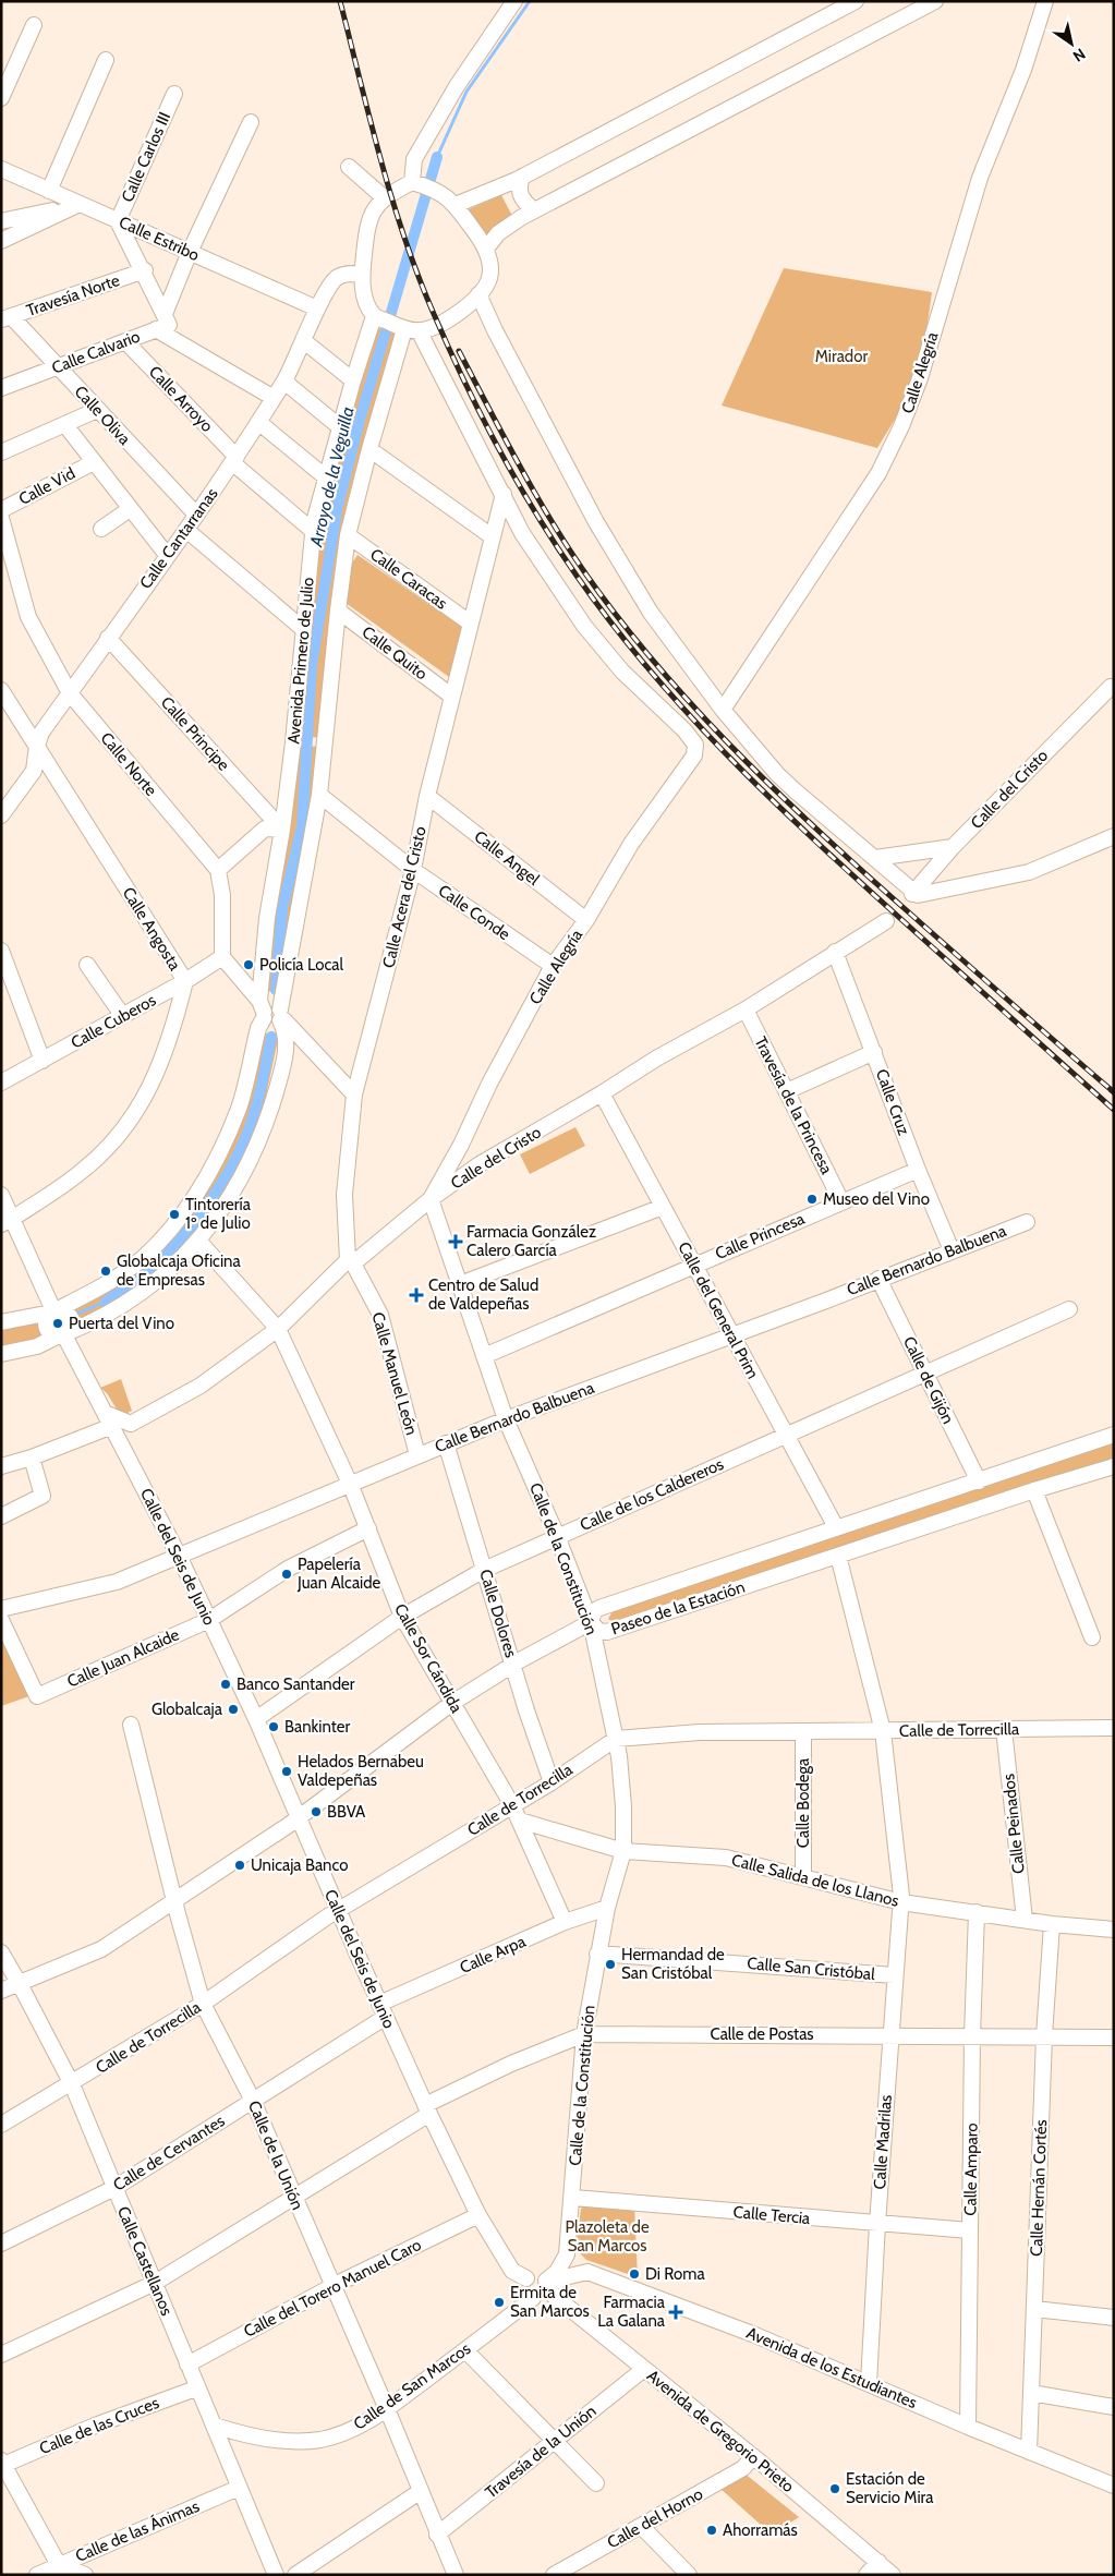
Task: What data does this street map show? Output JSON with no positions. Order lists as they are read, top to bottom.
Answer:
{
  "streets": {
    "street": [
      "Calle Carlos III",
      "Calle Estribo",
      "Travesía Norte",
      "Calle Calvario",
      "Calle Alegría",
      "Calle Arroyo",
      "Calle Oliva",
      "Calle Vid",
      "Calle Cantarranas",
      "Calle Caracas",
      "Calle Quito",
      "Avenida Primero de Julio",
      "Calle Principe",
      "Calle Norte",
      "Calle del Cristo",
      "Calle Angel",
      "Calle Acera del Cristo",
      "Calle Conde",
      "Calle Angosta",
      "Calle Cuberos",
      "Calle Cruz",
      "Travesía de la Princesa",
      "Calle Princesa",
      "Calle Bernardo Balbuena",
      "Calle del General Prim",
      "Calle Manuel León",
      "Calle de Gijón",
      "Calle de los Caldereros",
      "Calle del Seis de Junio",
      "Calle de la Constitución",
      "Paseo de la Estación",
      "Calle Dolores",
      "Calle Juan Alcaide",
      "Calle Sor Cándida",
      "Calle de Torrecilla",
      "Calle Bodega",
      "Calle Peinados",
      "Calle Salida de los Llanos",
      "Calle Arpa",
      "Calle San Cristóbal",
      "Calle de Postas",
      "Calle Madrilas",
      "Calle de Cervantes",
      "Calle de la Unión",
      "Calle Amparo",
      "Calle Hernán Cortés",
      "Calle Tercia",
      "Calle Castellanos",
      "Calle del Torero Manuel Caro",
      "Avenida de los Estudiantes",
      "Calle de San Marcos",
      "Calle de las Cruces",
      "Avenida de Gregorio Prieto",
      "Travesía de la Unión",
      "Calle del Horno",
      "Calle de las Ánimas"
    ]
  },
  "crossings": [
    ["Calle Carlos III", "Calle Estribo"],
    ["Calle Estribo", "Calle Cantarranas"],
    ["Travesía Norte", "Calle Oliva"],
    ["Calle Calvario", "Calle Arroyo"],
    ["Calle Calvario", "Calle Oliva"],
    ["Calle Calvario", "Calle Cantarranas"],
    ["Calle Alegría", "Calle del Cristo"],
    ["Calle Alegría", "Calle Angel"],
    ["Calle Alegría", "Calle Acera del Cristo"],
    ["Calle Alegría", "Calle Conde"],
    ["Calle Alegría", "Calle de la Constitución"],
    ["Calle Arroyo", "Calle Cantarranas"],
    ["Calle Arroyo", "Avenida Primero de Julio"],
    ["Calle Oliva", "Calle Cantarranas"],
    ["Calle Cantarranas", "Avenida Primero de Julio"],
    ["Calle Cantarranas", "Calle Principe"],
    ["Calle Cantarranas", "Calle Norte"],
    ["Calle Cantarranas", "Calle Angosta"],
    ["Calle Caracas", "Avenida Primero de Julio"],
    ["Calle Caracas", "Calle Acera del Cristo"],
    ["Calle Quito", "Avenida Primero de Julio"],
    ["Calle Quito", "Calle Acera del Cristo"],
    ["Avenida Primero de Julio", "Calle Principe"],
    ["Avenida Primero de Julio", "Calle Conde"],
    ["Avenida Primero de Julio", "Calle del Seis de Junio"],
    ["Avenida Primero de Julio", "Calle Sor Cándida"],
    ["Calle del Cristo", "Calle Acera del Cristo"],
    ["Calle del Cristo", "Calle Cruz"],
    ["Calle del Cristo", "Travesía de la Princesa"],
    ["Calle del Cristo", "Calle del General Prim"],
    ["Calle del Cristo", "Calle Manuel León"],
    ["Calle del Cristo", "Calle de la Constitución"],
    ["Calle del Cristo", "Calle Sor Cándida"],
    ["Calle Angel", "Calle Acera del Cristo"],
    ["Calle Acera del Cristo", "Calle Conde"],
    ["Calle Acera del Cristo", "Calle Manuel León"],
    ["Calle Angosta", "Calle Cuberos"],
    ["Calle Cruz", "Calle Princesa"],
    ["Calle Cruz", "Calle Bernardo Balbuena"],
    ["Travesía de la Princesa", "Calle Princesa"],
    ["Calle Princesa", "Calle del General Prim"],
    ["Calle Princesa", "Calle de la Constitución"],
    ["Calle Bernardo Balbuena", "Calle del General Prim"],
    ["Calle Bernardo Balbuena", "Calle Manuel León"],
    ["Calle Bernardo Balbuena", "Calle de Gijón"],
    ["Calle Bernardo Balbuena", "Calle del Seis de Junio"],
    ["Calle Bernardo Balbuena", "Calle de la Constitución"],
    ["Calle Bernardo Balbuena", "Calle Dolores"],
    ["Calle Bernardo Balbuena", "Calle Sor Cándida"],
    ["Calle del General Prim", "Calle de los Caldereros"],
    ["Calle del General Prim", "Paseo de la Estación"],
    ["Calle de Gijón", "Calle de los Caldereros"],
    ["Calle de Gijón", "Paseo de la Estación"],
    ["Calle de los Caldereros", "Calle del Seis de Junio"],
    ["Calle de los Caldereros", "Calle de la Constitución"],
    ["Calle de los Caldereros", "Calle Dolores"],
    ["Calle de los Caldereros", "Calle Sor Cándida"],
    ["Calle del Seis de Junio", "Calle de la Constitución"],
    ["Calle del Seis de Junio", "Calle Juan Alcaide"],
    ["Calle del Seis de Junio", "Calle de Torrecilla"],
    ["Calle del Seis de Junio", "Calle Arpa"],
    ["Calle del Seis de Junio", "Calle de Postas"],
    ["Calle del Seis de Junio", "Calle de Cervantes"],
    ["Calle del Seis de Junio", "Calle del Torero Manuel Caro"],
    ["Calle del Seis de Junio", "Avenida de los Estudiantes"],
    ["Calle del Seis de Junio", "Calle de San Marcos"],
    ["Calle del Seis de Junio", "Avenida de Gregorio Prieto"],
    ["Calle de la Constitución", "Paseo de la Estación"],
    ["Calle de la Constitución", "Calle de Torrecilla"],
    ["Calle de la Constitución", "Calle Salida de los Llanos"],
    ["Calle de la Constitución", "Calle Arpa"],
    ["Calle de la Constitución", "Calle San Cristóbal"],
    ["Calle de la Constitución", "Calle de Postas"],
    ["Calle de la Constitución", "Calle Tercia"],
    ["Calle de la Constitución", "Avenida de los Estudiantes"],
    ["Calle de la Constitución", "Calle de San Marcos"],
    ["Calle de la Constitución", "Avenida de Gregorio Prieto"],
    ["Calle Dolores", "Calle de Torrecilla"],
    ["Calle Juan Alcaide", "Calle Sor Cándida"],
    ["Calle Sor Cándida", "Calle de Torrecilla"],
    ["Calle Sor Cándida", "Calle Salida de los Llanos"],
    ["Calle Sor Cándida", "Calle Arpa"],
    ["Calle de Torrecilla", "Calle Bodega"],
    ["Calle de Torrecilla", "Calle Peinados"],
    ["Calle de Torrecilla", "Calle Madrilas"],
    ["Calle de Torrecilla", "Calle de la Unión"],
    ["Calle de Torrecilla", "Calle Castellanos"],
    ["Calle Bodega", "Calle Salida de los Llanos"],
    ["Calle Peinados", "Calle Salida de los Llanos"],
    ["Calle Salida de los Llanos", "Calle Madrilas"],
    ["Calle Salida de los Llanos", "Calle Amparo"],
    ["Calle Salida de los Llanos", "Calle Hernán Cortés"],
    ["Calle Arpa", "Calle de Cervantes"],
    ["Calle San Cristóbal", "Calle Madrilas"],
    ["Calle de Postas", "Calle Madrilas"],
    ["Calle de Postas", "Calle de la Unión"],
    ["Calle de Postas", "Calle Amparo"],
    ["Calle de Postas", "Calle Hernán Cortés"],
    ["Calle de Postas", "Calle Castellanos"],
    ["Calle Madrilas", "Calle Tercia"],
    ["Calle Madrilas", "Avenida de los Estudiantes"],
    ["Calle de Cervantes", "Calle de la Unión"],
    ["Calle de Cervantes", "Calle Castellanos"],
    ["Calle de la Unión", "Calle del Torero Manuel Caro"],
    ["Calle de la Unión", "Calle de San Marcos"],
    ["Calle de la Unión", "Travesía de la Unión"],
    ["Calle Amparo", "Calle Tercia"],
    ["Calle Amparo", "Avenida de los Estudiantes"],
    ["Calle Hernán Cortés", "Avenida de los Estudiantes"],
    ["Calle Castellanos", "Calle del Torero Manuel Caro"],
    ["Calle Castellanos", "Calle de San Marcos"],
    ["Calle Castellanos", "Calle de las Cruces"],
    ["Calle Castellanos", "Calle de las Ánimas"],
    ["Avenida de los Estudiantes", "Calle de San Marcos"],
    ["Avenida de los Estudiantes", "Avenida de Gregorio Prieto"],
    ["Calle de San Marcos", "Avenida de Gregorio Prieto"],
    ["Avenida de Gregorio Prieto", "Travesía de la Unión"],
    ["Avenida de Gregorio Prieto", "Calle del Horno"]
  ],
  "water": ["Arroyo de la Veguilla"],
  "parks": ["Mirador", "Plazoleta de San Marcos"],
  "places": {
    "other": [
      "Policía Local",
      "Museo del Vino",
      "Tintorería 1º de Julio",
      "Globalcaja Oficina de Empresas",
      "Puerta del Vino",
      "Papelería Juan Alcaide",
      "Banco Santander",
      "Globalcaja",
      "Bankinter",
      "Helados Bernabeu Valdepeñas",
      "BBVA",
      "Unicaja Banco",
      "Hermandad de San Cristóbal",
      "Di Roma",
      "Ermita de San Marcos",
      "Estación de Servicio Mira",
      "Ahorramás"
    ],
    "health": ["Farmacia González Calero García", "Centro de Salud de Valdepeñas", "Farmacia La Galana"]
  },
  "north": "bottom right"
}
